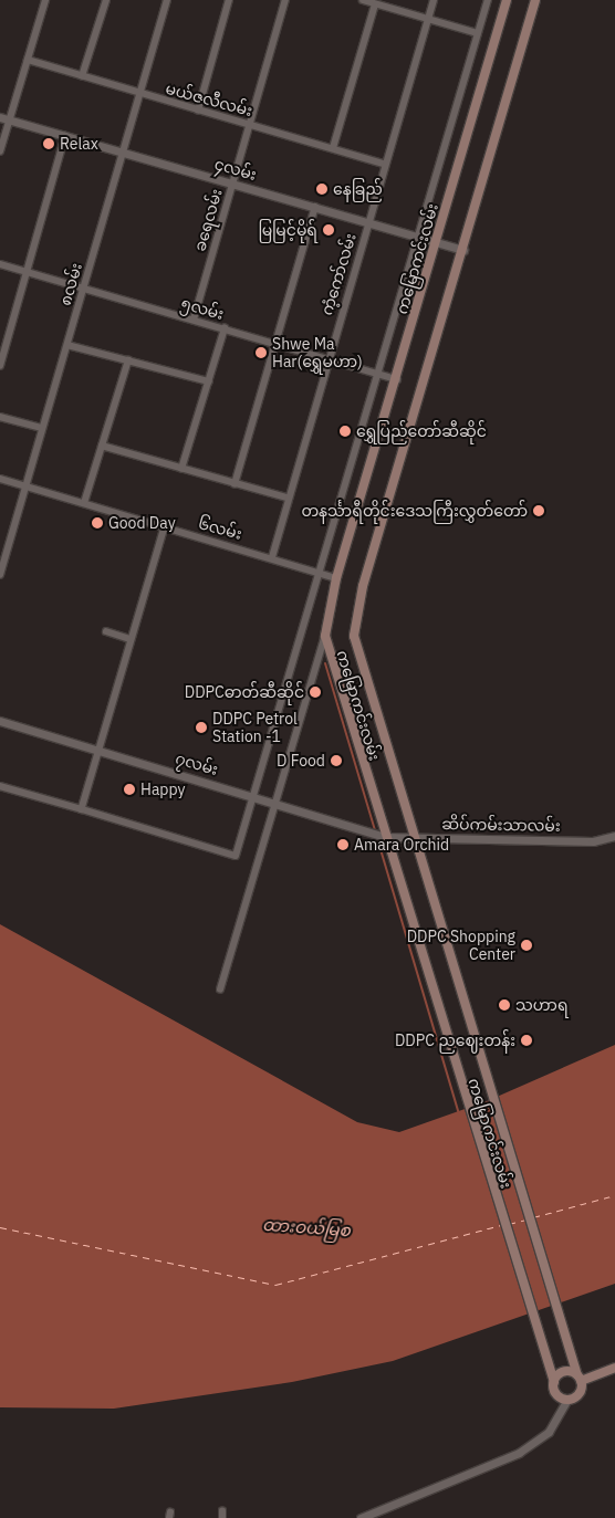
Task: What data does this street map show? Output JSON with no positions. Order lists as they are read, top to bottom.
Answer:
{
  "streets": {
    "main road": ["ကမြောကင်းလမ်း"],
    "street": [
      "မယ်ဇလီလမ်း",
      "၄လမ်း",
      "ခရေလမ်း",
      "ကံ့ကော်လမ်း",
      "၈လမ်း",
      "၅လမ်း",
      "၆လမ်း",
      "၇လမ်း",
      "ဆိပ်ကမ်းသာလမ်း"
    ]
  },
  "crossings": [
    ["မယ်ဇလီလမ်း", "ခရေလမ်း"],
    ["မယ်ဇလီလမ်း", "ကံ့ကော်လမ်း"],
    ["မယ်ဇလီလမ်း", "၈လမ်း"],
    ["၄လမ်း", "ခရေလမ်း"],
    ["၄လမ်း", "ကမြောကင်းလမ်း"],
    ["၄လမ်း", "ကံ့ကော်လမ်း"],
    ["၄လမ်း", "၈လမ်း"],
    ["ခရေလမ်း", "၅လမ်း"],
    ["ကမြောကင်းလမ်း", "၅လမ်း"],
    ["ကမြောကင်းလမ်း", "၆လမ်း"],
    ["ကမြောကင်းလမ်း", "၇လမ်း"],
    ["ကမြောကင်းလမ်း", "ဆိပ်ကမ်းသာလမ်း"],
    ["ကံ့ကော်လမ်း", "၅လမ်း"],
    ["ကံ့ကော်လမ်း", "၆လမ်း"],
    ["၈လမ်း", "၅လမ်း"],
    ["၈လမ်း", "၆လမ်း"],
    ["၇လမ်း", "ဆိပ်ကမ်းသာလမ်း"]
  ],
  "water": ["ထားဝယ်မြစ"],
  "places": [
    "Relax",
    "နေခြည်",
    "မြမြင့်မိုရ်",
    "Shwe Ma Har(‌‌ရွှေမဟာ)",
    "ရွှေပြည်တော်ဆီဆိုင်",
    "တနင်္သာရီတိုင်းဒေသကြီးလွှတ်တော်",
    "Good Day",
    "DDPCဓာတ်ဆီဆိုင်",
    "DDPC Petrol Station -1",
    "D Food",
    "Happy",
    "Amara Orchid",
    "DDPC Shopping Center",
    "သဟာရ",
    "DDPC ညဈေးတန်း"
  ]
}
